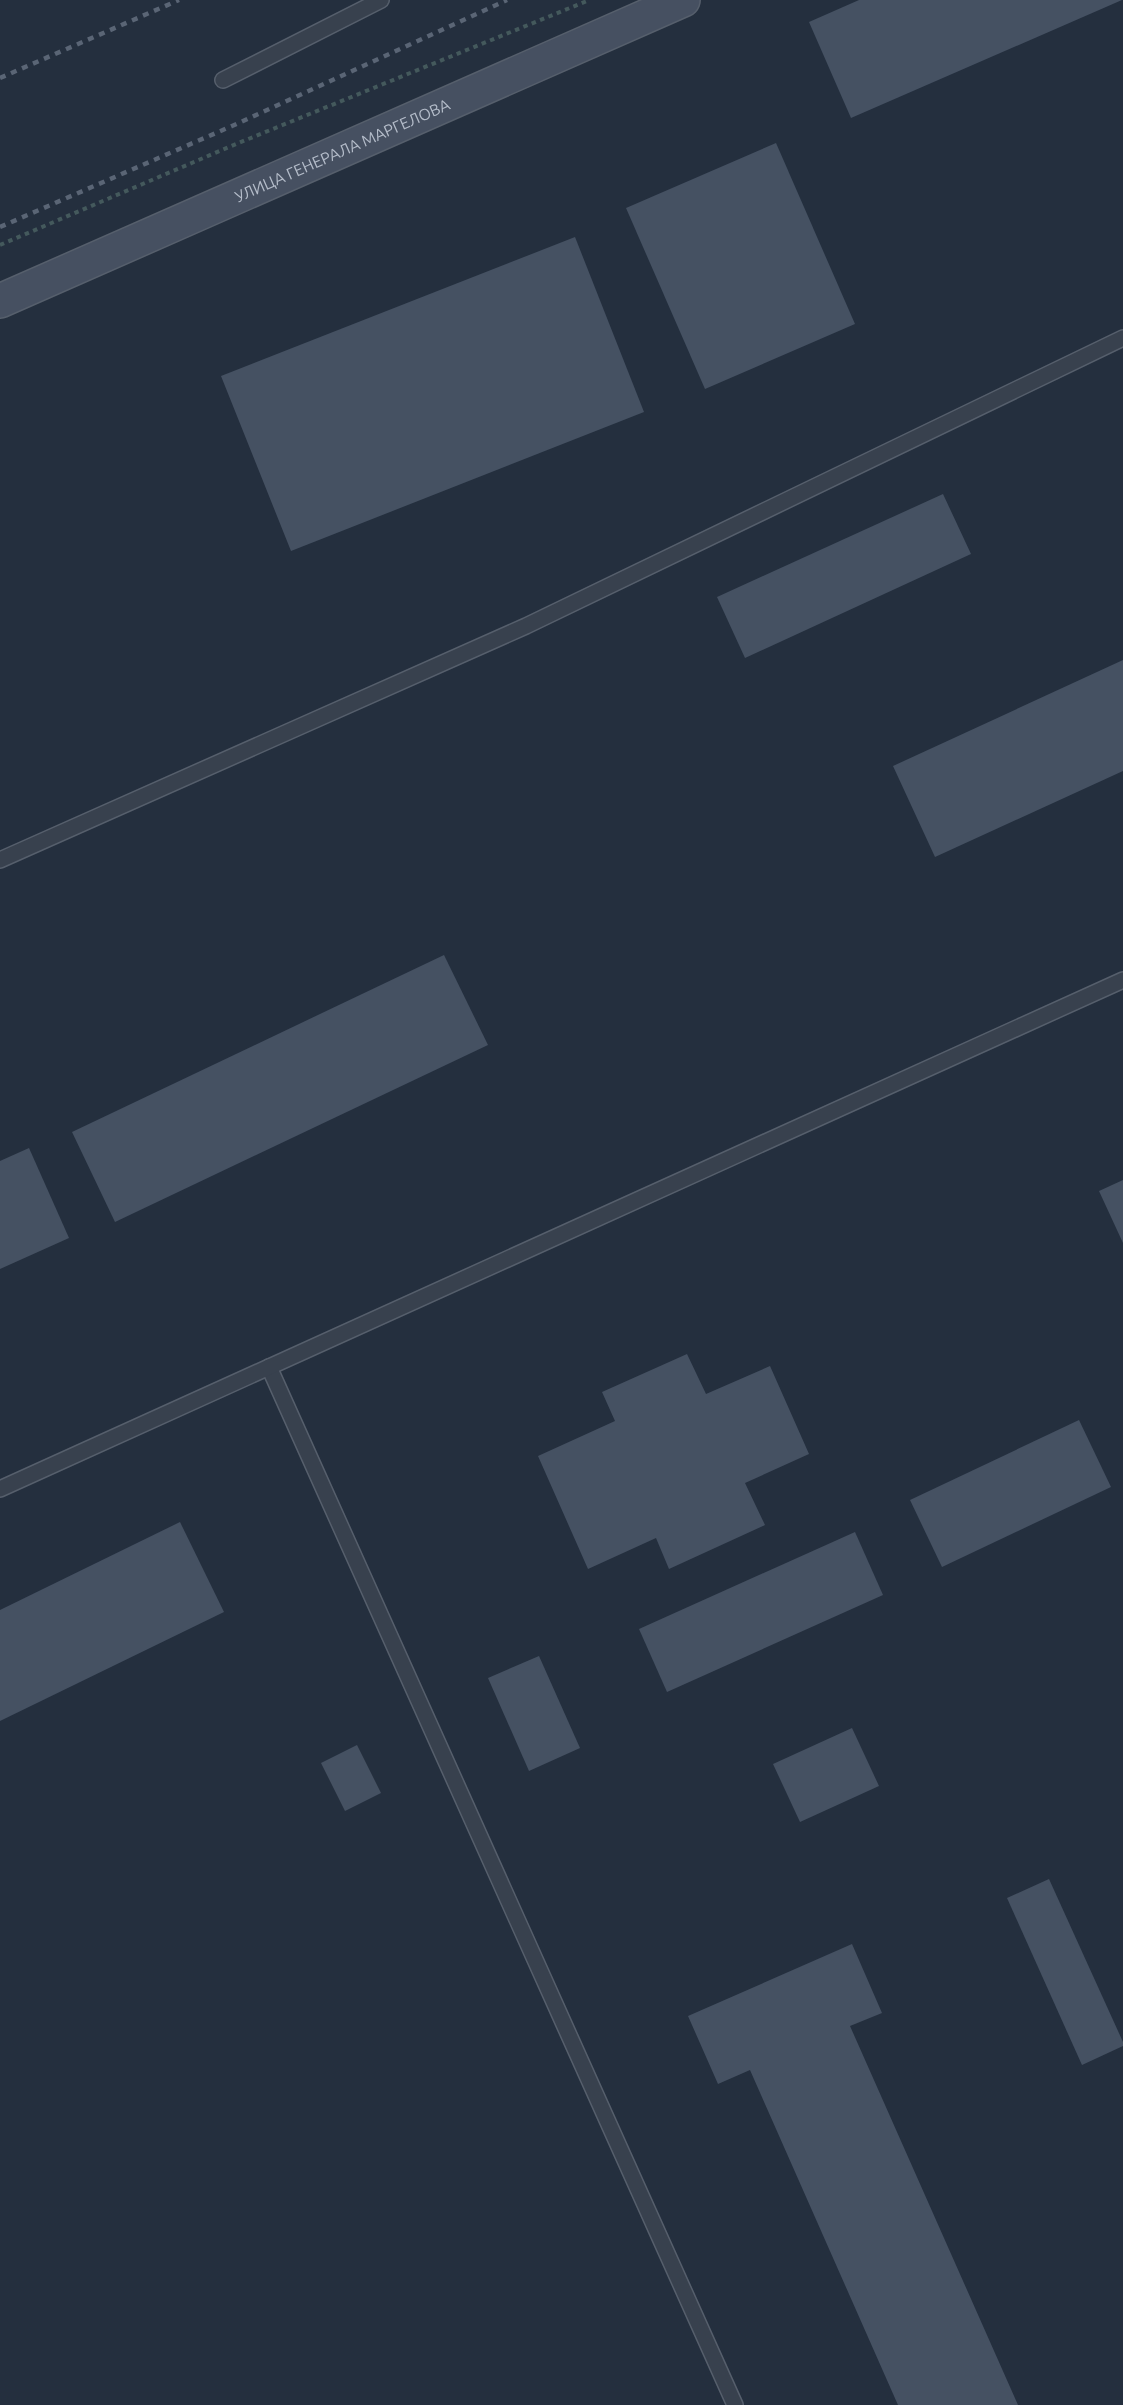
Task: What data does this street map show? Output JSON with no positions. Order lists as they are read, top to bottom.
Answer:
{
  "streets": {
    "main road": ["УЛИЦА ГЕНЕРАЛА МАРГЕЛОВА"]
  }
}
